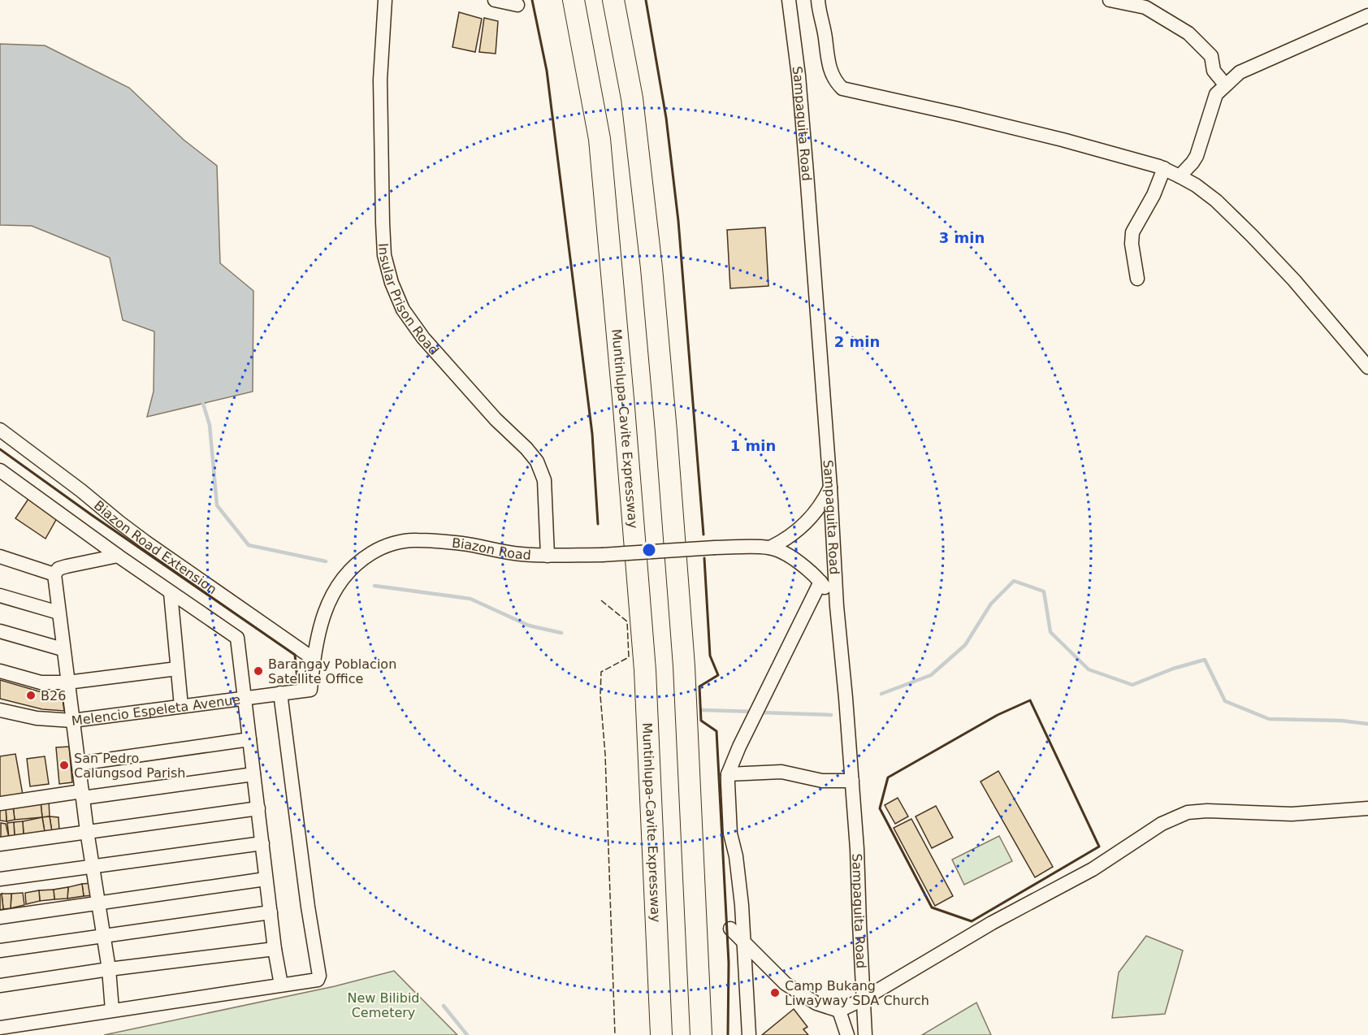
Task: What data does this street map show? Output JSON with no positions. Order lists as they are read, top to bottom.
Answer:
{
  "streets": {
    "highway": ["Muntinlupa-Cavite Expressway"],
    "street": [
      "Sampaguita Road",
      "Insular Prison Road",
      "Biazon Road Extension",
      "Biazon Road",
      "Melencio Espeleta Avenue"
    ]
  },
  "crossings": [
    ["Sampaguita Road", "Biazon Road"],
    ["Insular Prison Road", "Biazon Road"],
    ["Biazon Road Extension", "Biazon Road"],
    ["Biazon Road", "Melencio Espeleta Avenue"]
  ],
  "parks": ["New Bilibid Cemetery"],
  "places": [
    "Barangay Poblacion Satellite Office",
    "B26",
    "San Pedro Calungsod Parish",
    "Camp Bukang Liwayway SDA Church"
  ],
  "rings": ["3 min", "2 min", "1 min"]
}
